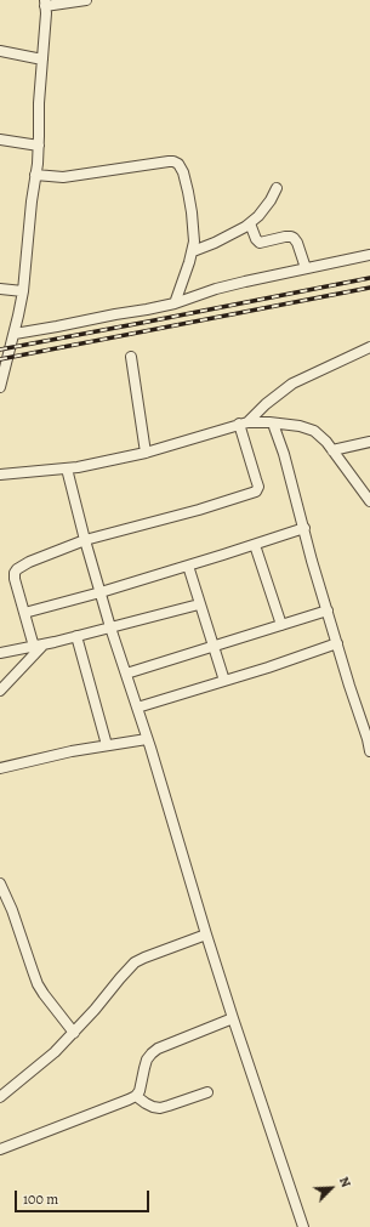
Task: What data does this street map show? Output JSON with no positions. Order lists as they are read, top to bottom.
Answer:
{
  "scale_bar": "100 m",
  "north": "top right"
}
